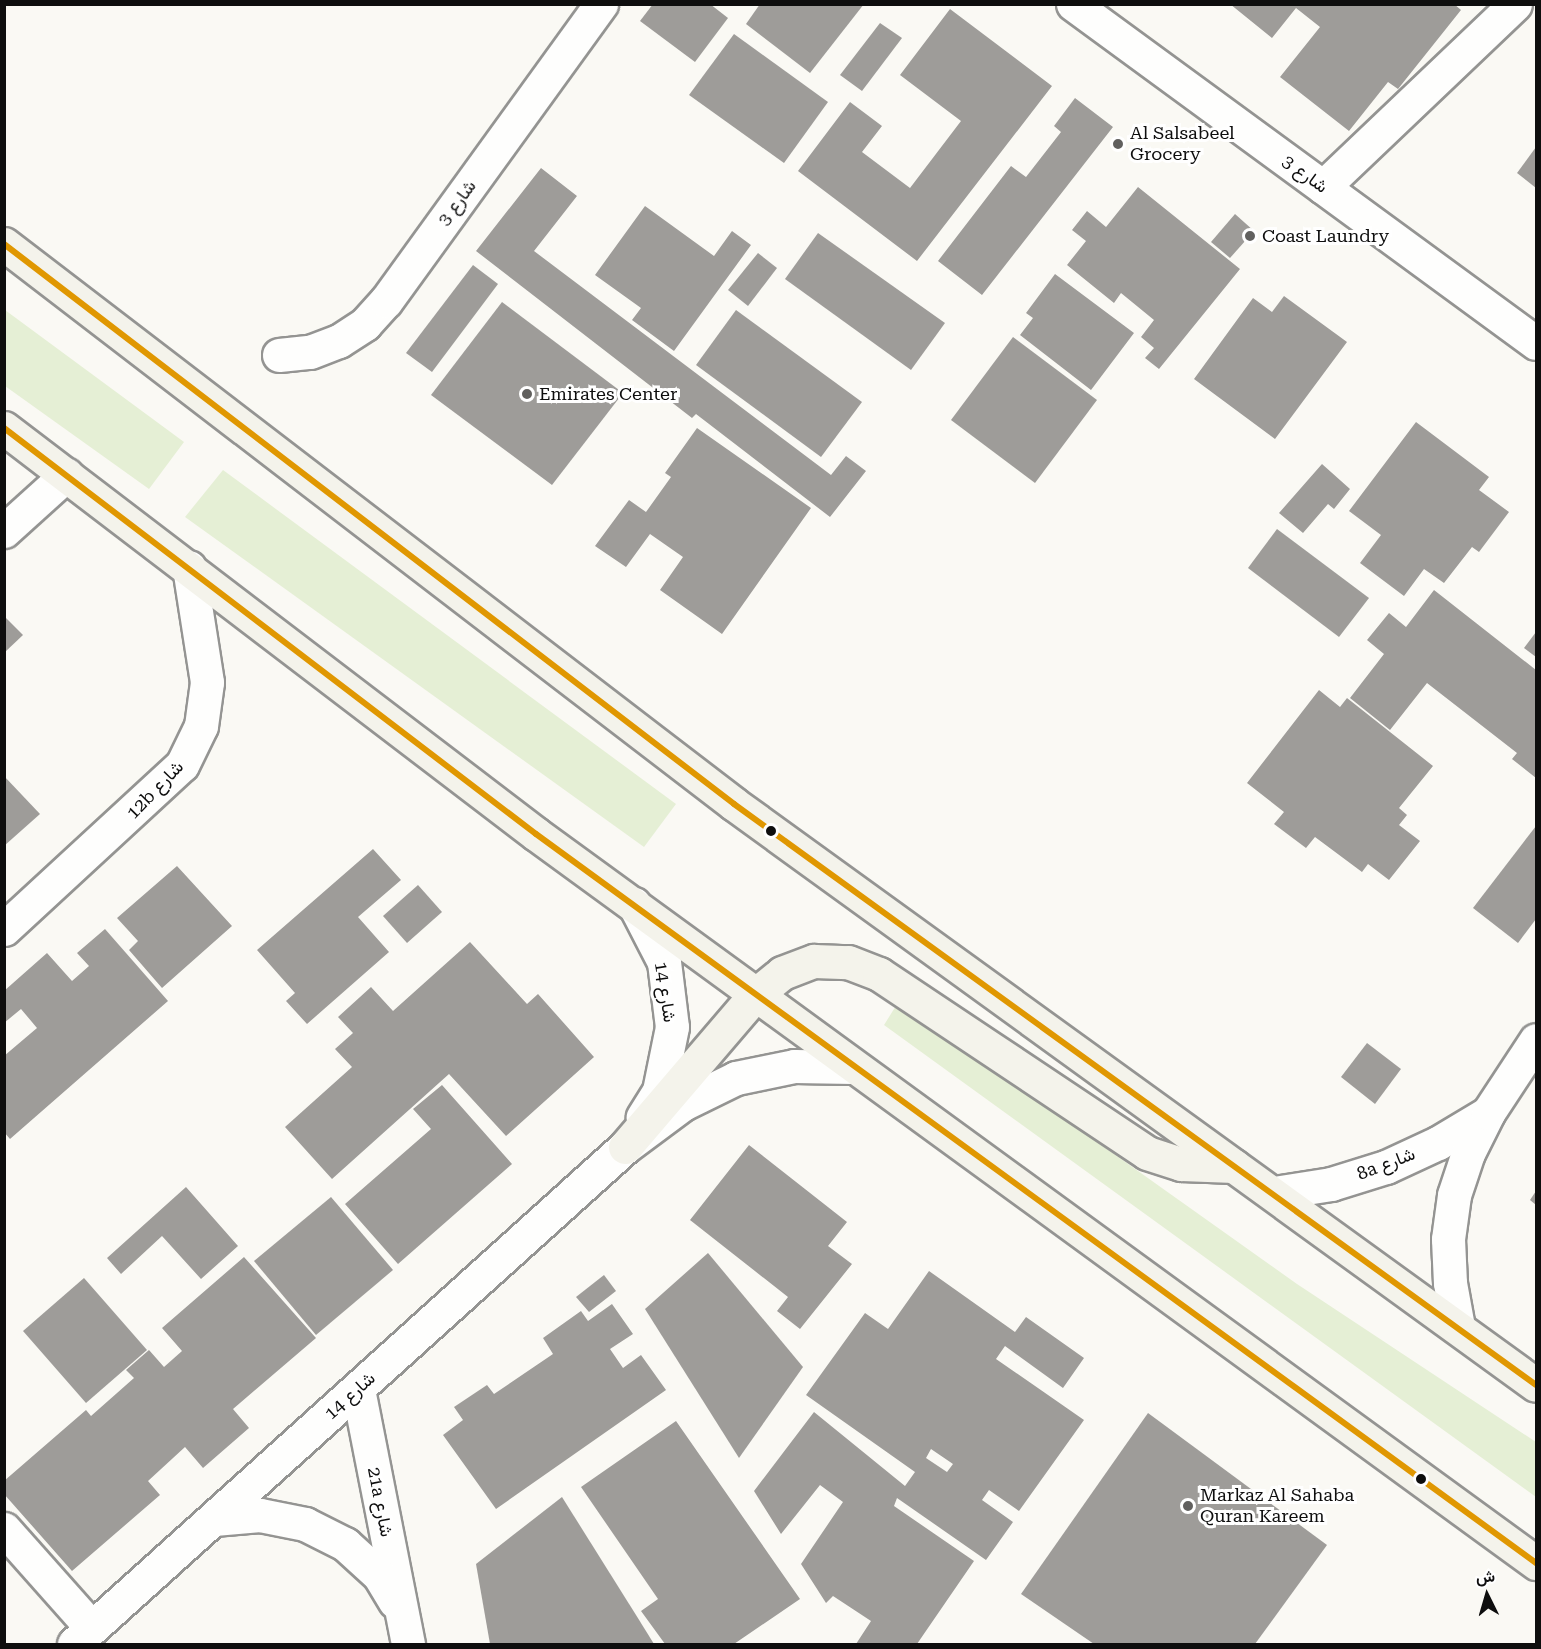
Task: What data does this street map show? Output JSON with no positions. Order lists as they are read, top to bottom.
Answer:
{
  "streets": {
    "street": [
      "شارع 3",
      "12b شارع",
      "شارع 14",
      "8a شارع",
      "21a شارع"
    ]
  },
  "crossings": [
    ["شارع 14", "21a شارع"]
  ],
  "places": [
    "Al Salsabeel Grocery",
    "Coast Laundry",
    "Emirates Center",
    "Markaz Al Sahaba Quran Kareem"
  ],
  "north": "top"
}
